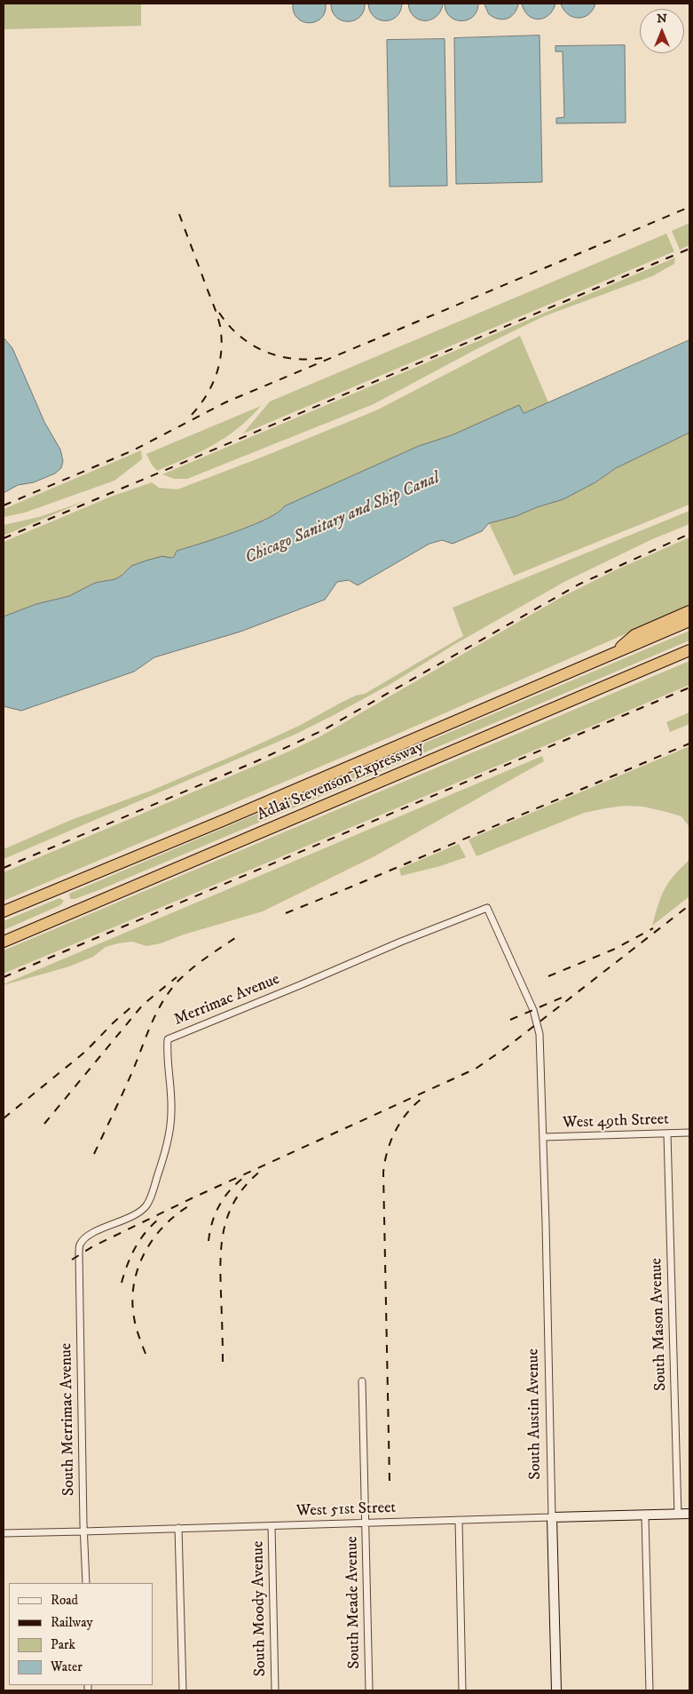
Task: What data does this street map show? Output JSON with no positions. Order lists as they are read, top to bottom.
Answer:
{
  "streets": {
    "highway": ["Adlai Stevenson Expressway"],
    "street": [
      "Merrimac Avenue",
      "West 49th Street",
      "South Mason Avenue",
      "South Austin Avenue",
      "South Merrimac Avenue",
      "West 51st Street",
      "South Meade Avenue",
      "South Moody Avenue"
    ]
  },
  "crossings": [
    ["Merrimac Avenue", "South Austin Avenue"],
    ["Merrimac Avenue", "South Merrimac Avenue"],
    ["West 49th Street", "South Mason Avenue"],
    ["West 49th Street", "South Austin Avenue"],
    ["South Mason Avenue", "West 51st Street"],
    ["South Austin Avenue", "West 51st Street"],
    ["South Merrimac Avenue", "West 51st Street"],
    ["West 51st Street", "South Meade Avenue"],
    ["West 51st Street", "South Moody Avenue"]
  ],
  "water": ["Chicago Sanitary and Ship Canal"],
  "legend": [
    "Road",
    "Railway",
    "Park",
    "Water"
  ],
  "north": "top"
}
